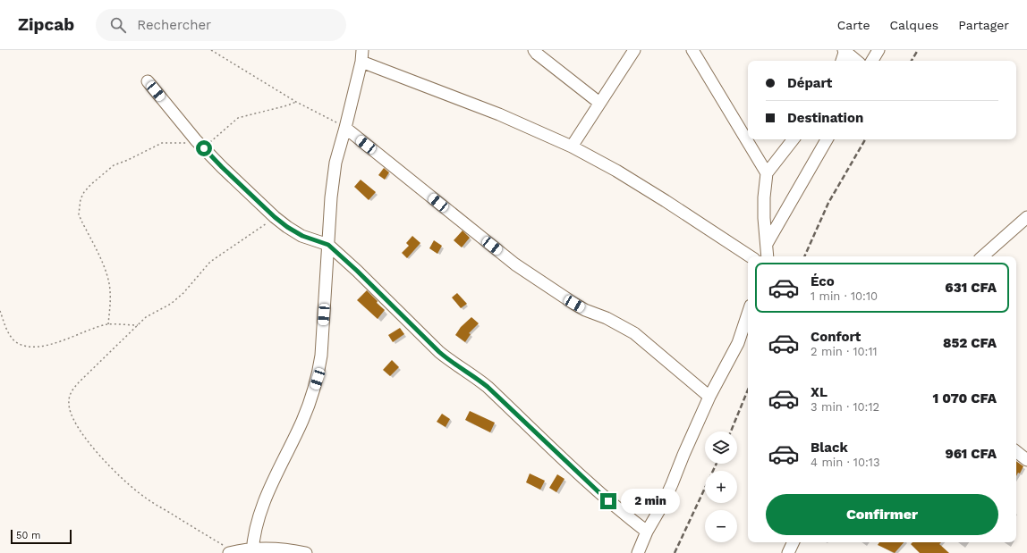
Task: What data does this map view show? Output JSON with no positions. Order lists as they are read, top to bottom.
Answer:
{
  "scale_bar": "50 m",
  "page": {
    "header": "Zipcab",
    "search": "Rechercher",
    "nav": ["Carte", "Calques", "Partager"],
    "banner": ["Départ", "Destination"],
    "list": [
      {
        "name": "Éco",
        "note": "1 min · 10:10",
        "value": "631 CFA"
      },
      {
        "name": "Confort",
        "note": "2 min · 10:11",
        "value": "852 CFA"
      },
      {
        "name": "XL",
        "note": "3 min · 10:12",
        "value": "1 070 CFA"
      },
      {
        "name": "Black",
        "note": "4 min · 10:13",
        "value": "961 CFA"
      }
    ],
    "map_buttons": ["+", "−"],
    "buttons": "Confirmer",
    "bubble": "2 min",
    "scale": "50 m"
  }
}
